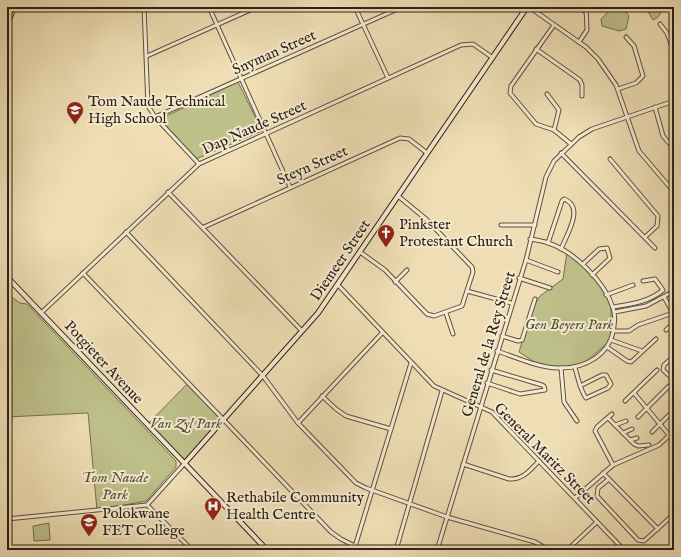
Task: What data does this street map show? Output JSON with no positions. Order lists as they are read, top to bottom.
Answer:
{
  "streets": {
    "street": [
      "Snyman Street",
      "Dap Naude Street",
      "Steyn Street",
      "Diemeer Street",
      "General de la Rey Street",
      "Potgieter Avenue",
      "General Maritz Street"
    ]
  },
  "crossings": [
    ["Dap Naude Street", "Diemeer Street"],
    ["Dap Naude Street", "Potgieter Avenue"],
    ["Steyn Street", "Diemeer Street"],
    ["Diemeer Street", "Potgieter Avenue"],
    ["Diemeer Street", "General Maritz Street"],
    ["General de la Rey Street", "General Maritz Street"]
  ],
  "parks": ["Gen Beyers Park", "Van Zyl Park", "Tom Naude Park"],
  "places": {
    "school or university": ["Tom Naude Technical High School", "Polokwane FET College"],
    "church": ["Pinkster Protestant Church"],
    "hospital": ["Rethabile Community Health Centre"]
  }
}
